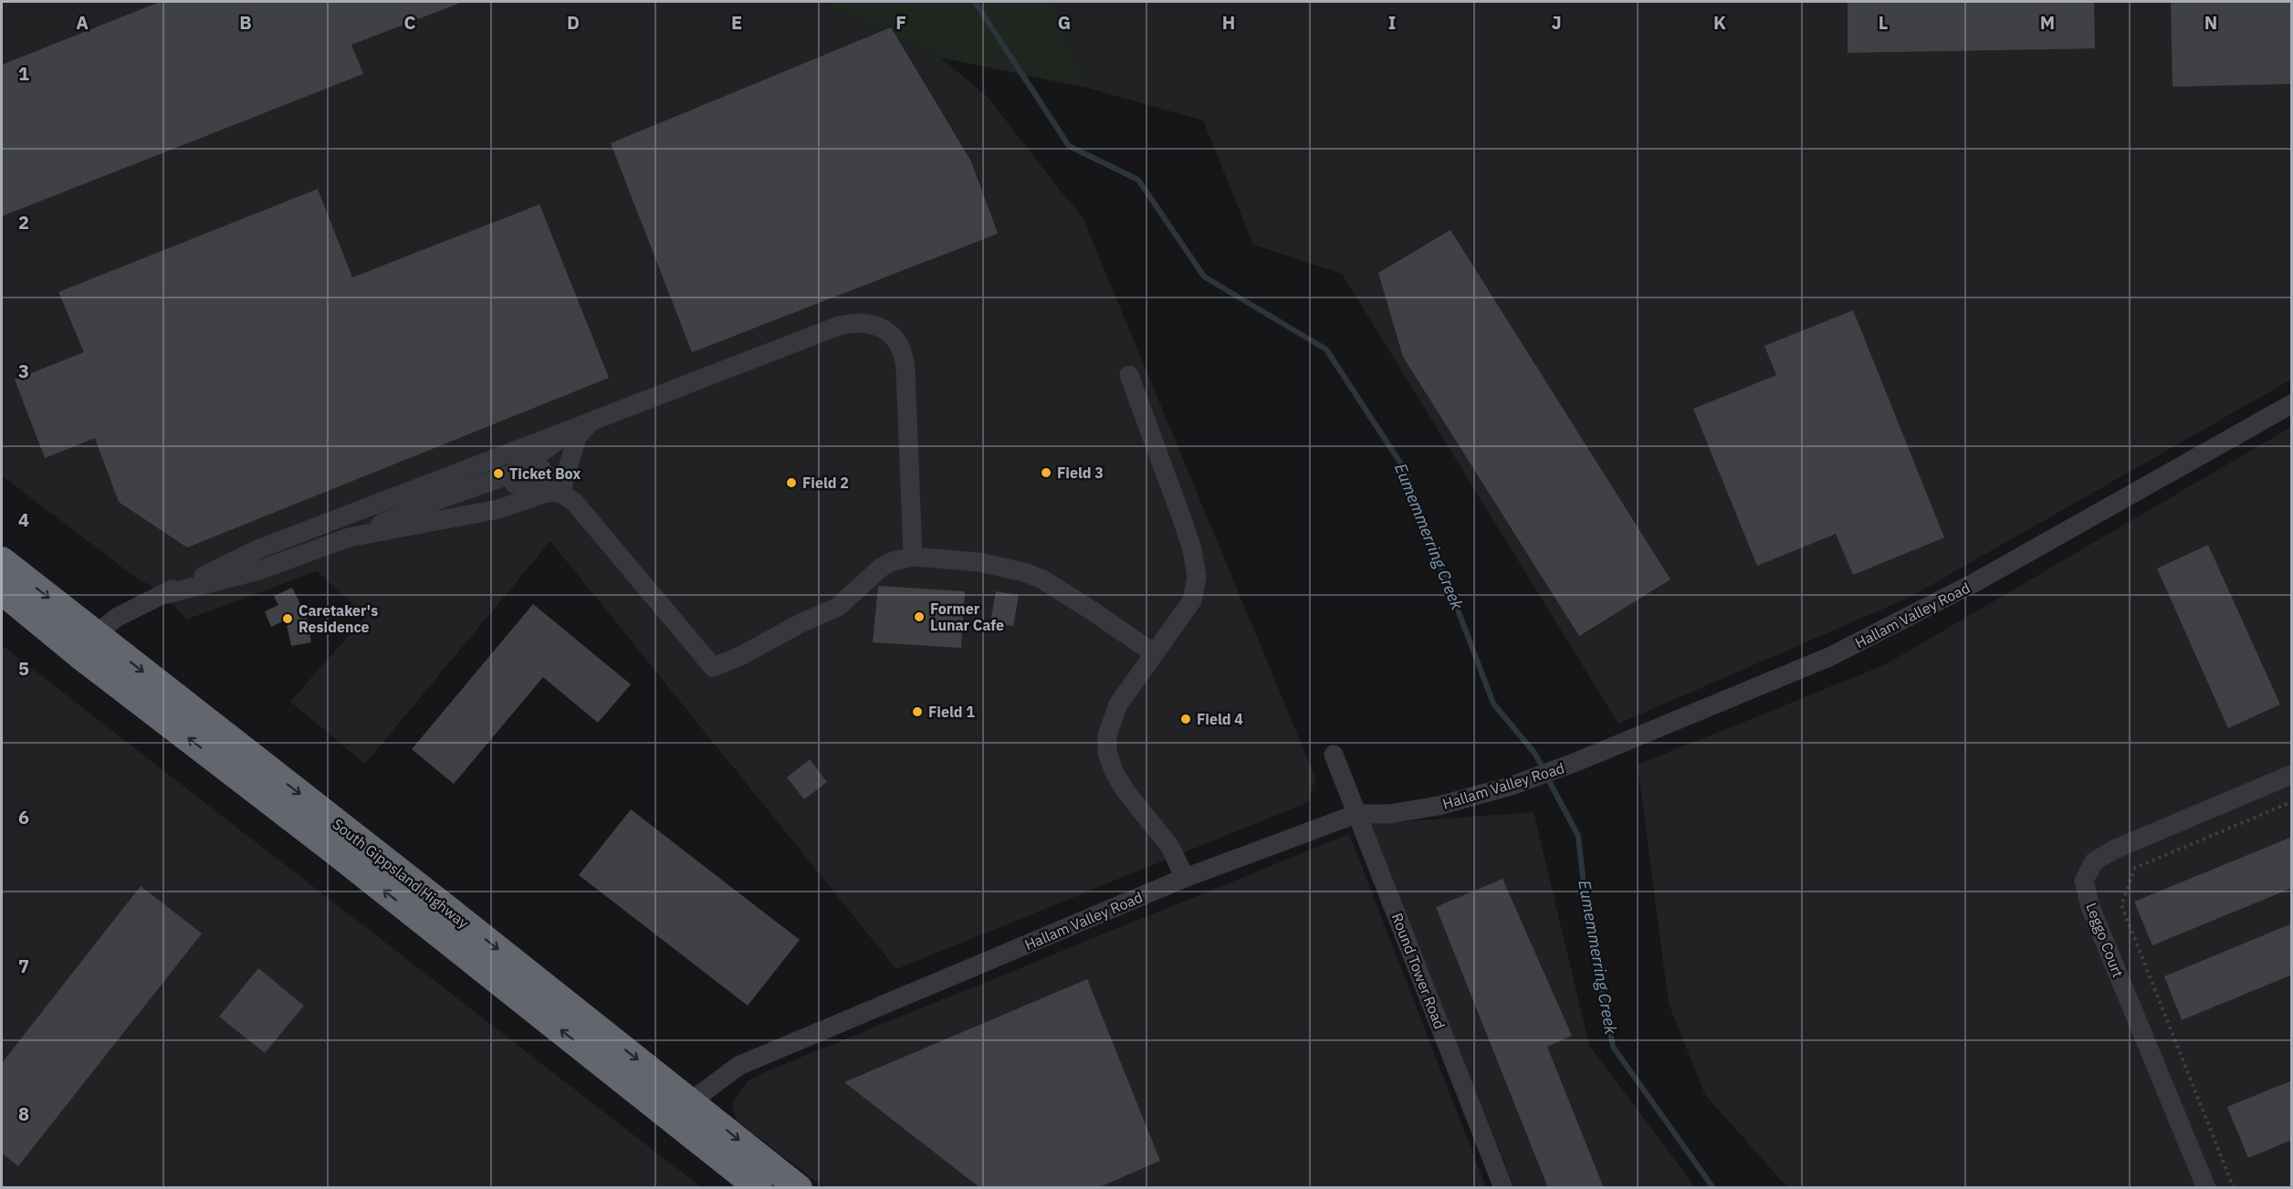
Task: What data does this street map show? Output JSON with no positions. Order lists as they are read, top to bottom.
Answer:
{
  "streets": {
    "highway": ["South Gippsland Highway"],
    "street": ["Hallam Valley Road", "Leggo Court", "Round Tower Road"]
  },
  "crossings": [
    ["Hallam Valley Road", "South Gippsland Highway"],
    ["Hallam Valley Road", "Round Tower Road"]
  ],
  "water": ["Eumemmerring Creek"],
  "places": [
    "Field 3",
    "Ticket Box",
    "Field 2",
    "Former Lunar Cafe",
    "Caretaker's Residence",
    "Field 1",
    "Field 4"
  ],
  "grid": {
    "columns": [
      "A",
      "B",
      "C",
      "D",
      "E",
      "F",
      "G",
      "H",
      "I",
      "J",
      "K",
      "L",
      "M",
      "N"
    ],
    "rows": [
      "1",
      "2",
      "3",
      "4",
      "5",
      "6",
      "7",
      "8"
    ]
  }
}
